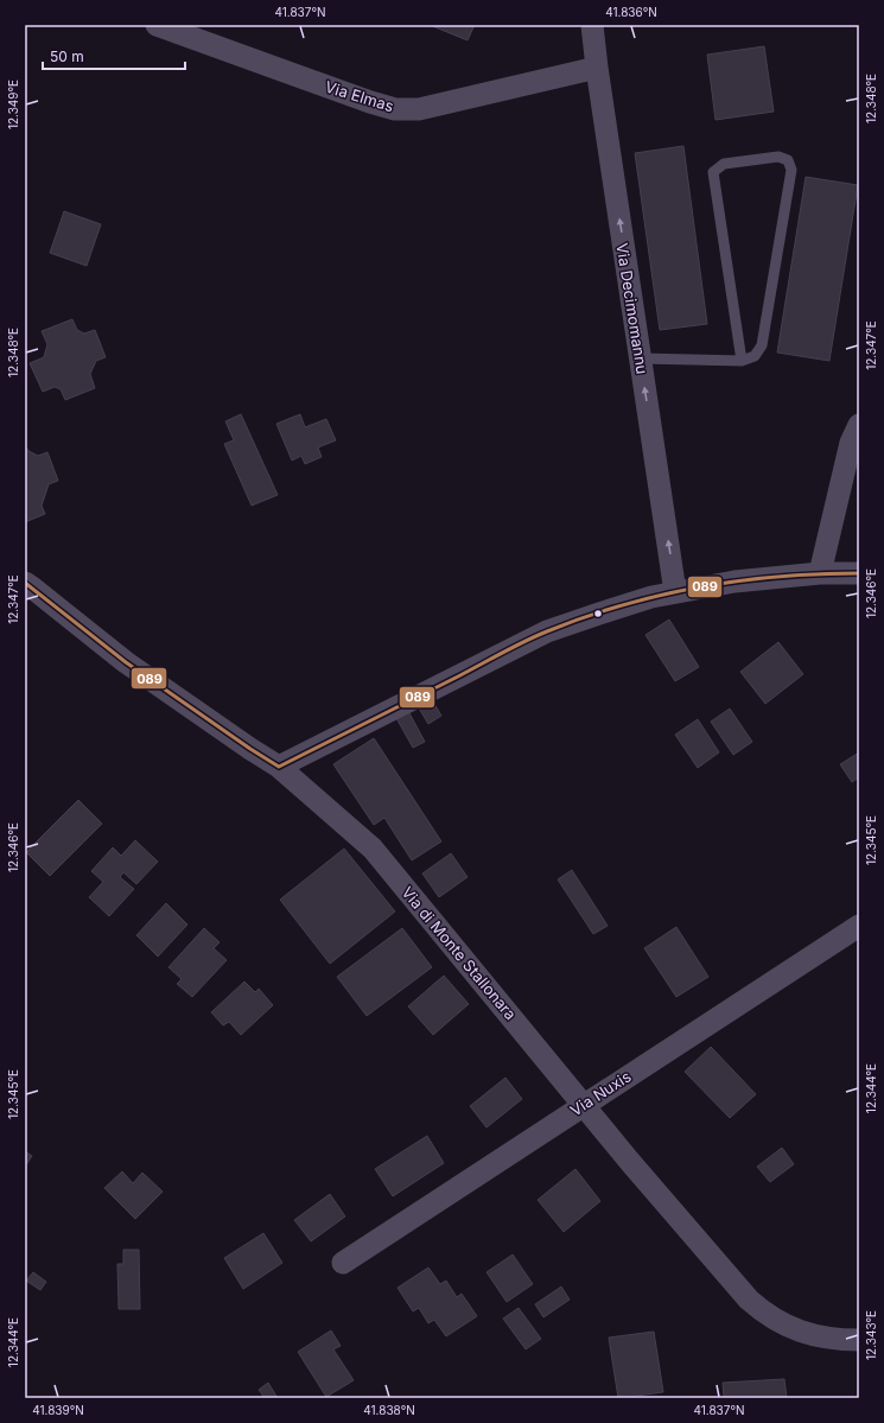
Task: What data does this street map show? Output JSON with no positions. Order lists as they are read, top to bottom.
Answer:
{
  "streets": {
    "street": [
      "Via Elmas",
      "Via Decimomannu",
      "Via di Monte Stallonara",
      "Via Nuxis"
    ]
  },
  "crossings": [
    ["Via Elmas", "Via Decimomannu"],
    ["Via di Monte Stallonara", "Via Nuxis"]
  ],
  "one_way": ["Via Decimomannu"],
  "lines": ["transit line 089"],
  "scale_bar": "50 m",
  "coordinates": [
    "41.837°N",
    "41.836°N",
    "12.348°E",
    "12.349°E",
    "12.347°E",
    "12.346°E",
    "12.345°E",
    "12.344°E",
    "12.343°E",
    "41.839°N",
    "41.838°N"
  ]
}
